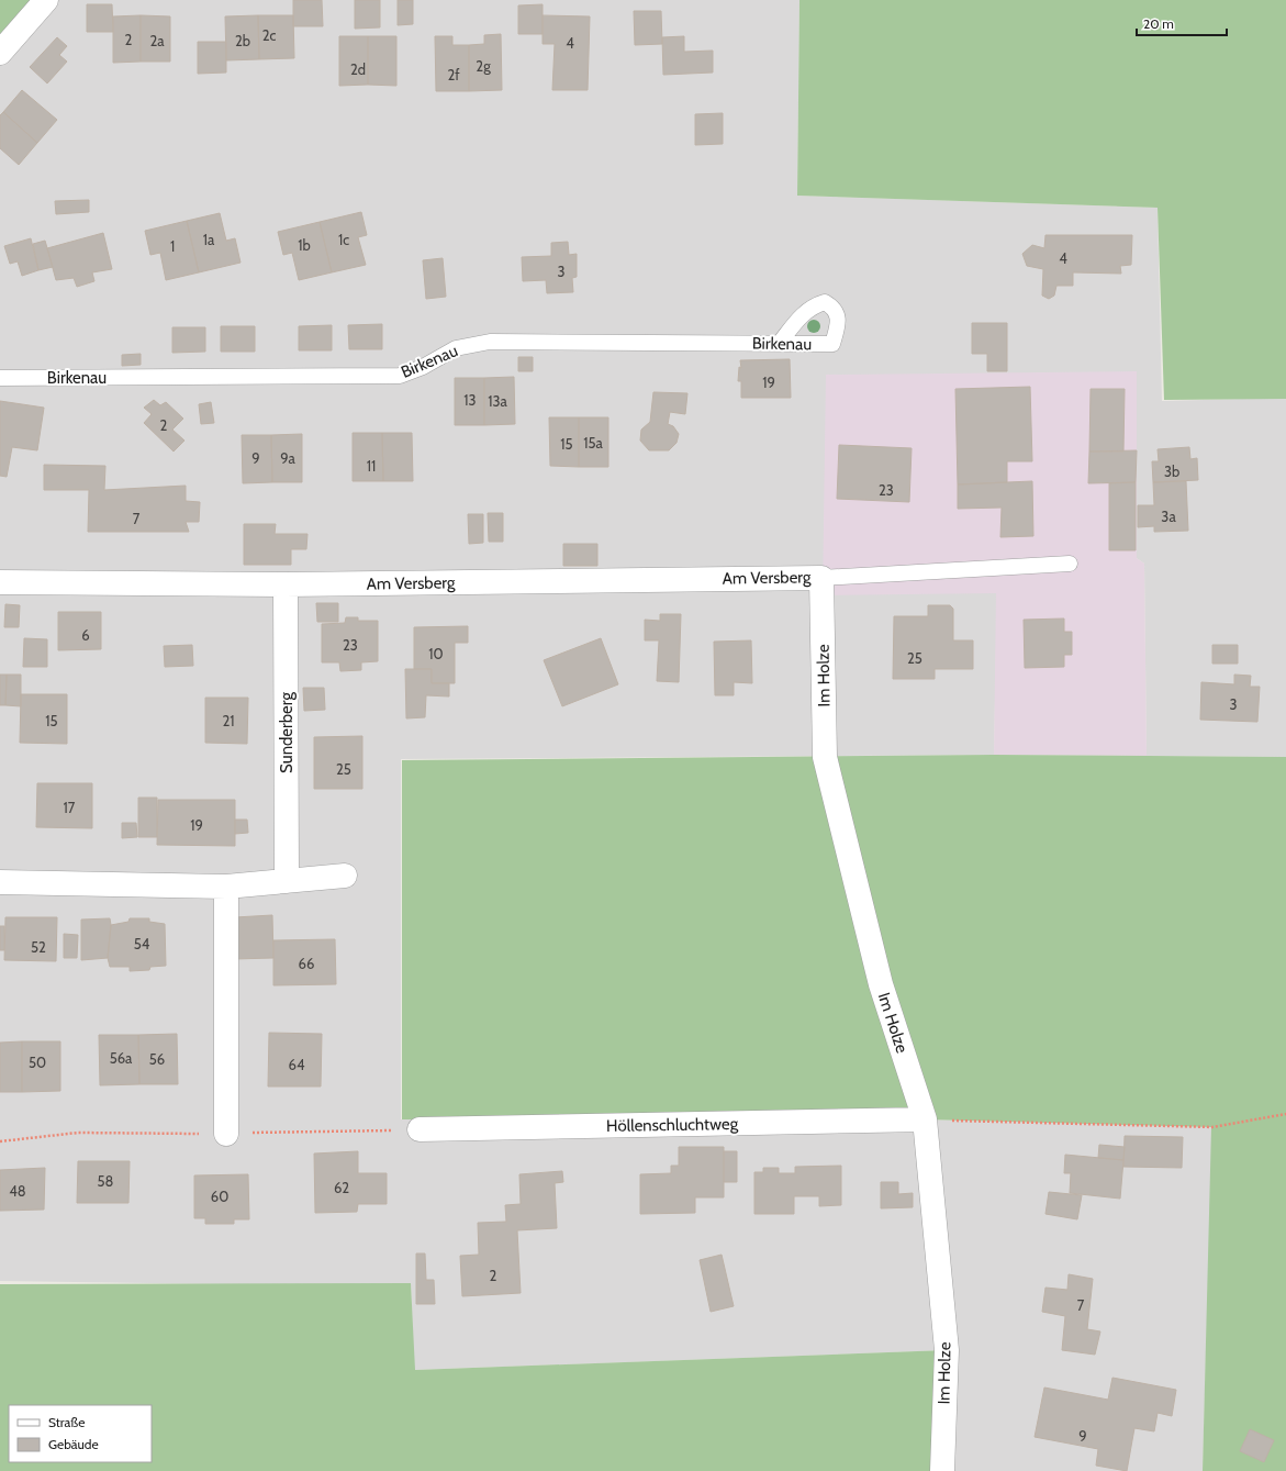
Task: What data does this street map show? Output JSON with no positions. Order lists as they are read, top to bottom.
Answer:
{
  "streets": {
    "street": [
      "Am Versberg",
      "Im Holze",
      "Sunderberg",
      "Höllenschluchtweg"
    ],
    "lane": ["Birkenau"]
  },
  "crossings": [
    ["Am Versberg", "Im Holze"],
    ["Am Versberg", "Sunderberg"],
    ["Im Holze", "Höllenschluchtweg"]
  ],
  "house_numbers": [
    "2c",
    "2",
    "2a",
    "2b",
    "4",
    "2g",
    "2d",
    "2f",
    "1a",
    "1c",
    "1b",
    "1",
    "4",
    "3",
    "19",
    "13",
    "13a",
    "2",
    "15a",
    "15",
    "9",
    "9a",
    "11",
    "3b",
    "23",
    "3a",
    "7",
    "6",
    "23",
    "10",
    "25",
    "3",
    "15",
    "21",
    "25",
    "17",
    "19",
    "54",
    "52",
    "66",
    "56a",
    "56",
    "50",
    "64",
    "58",
    "62",
    "48",
    "60",
    "2",
    "7",
    "9"
  ],
  "legend": ["Straße", "Gebäude"],
  "scale_bar": "20 m"
}
